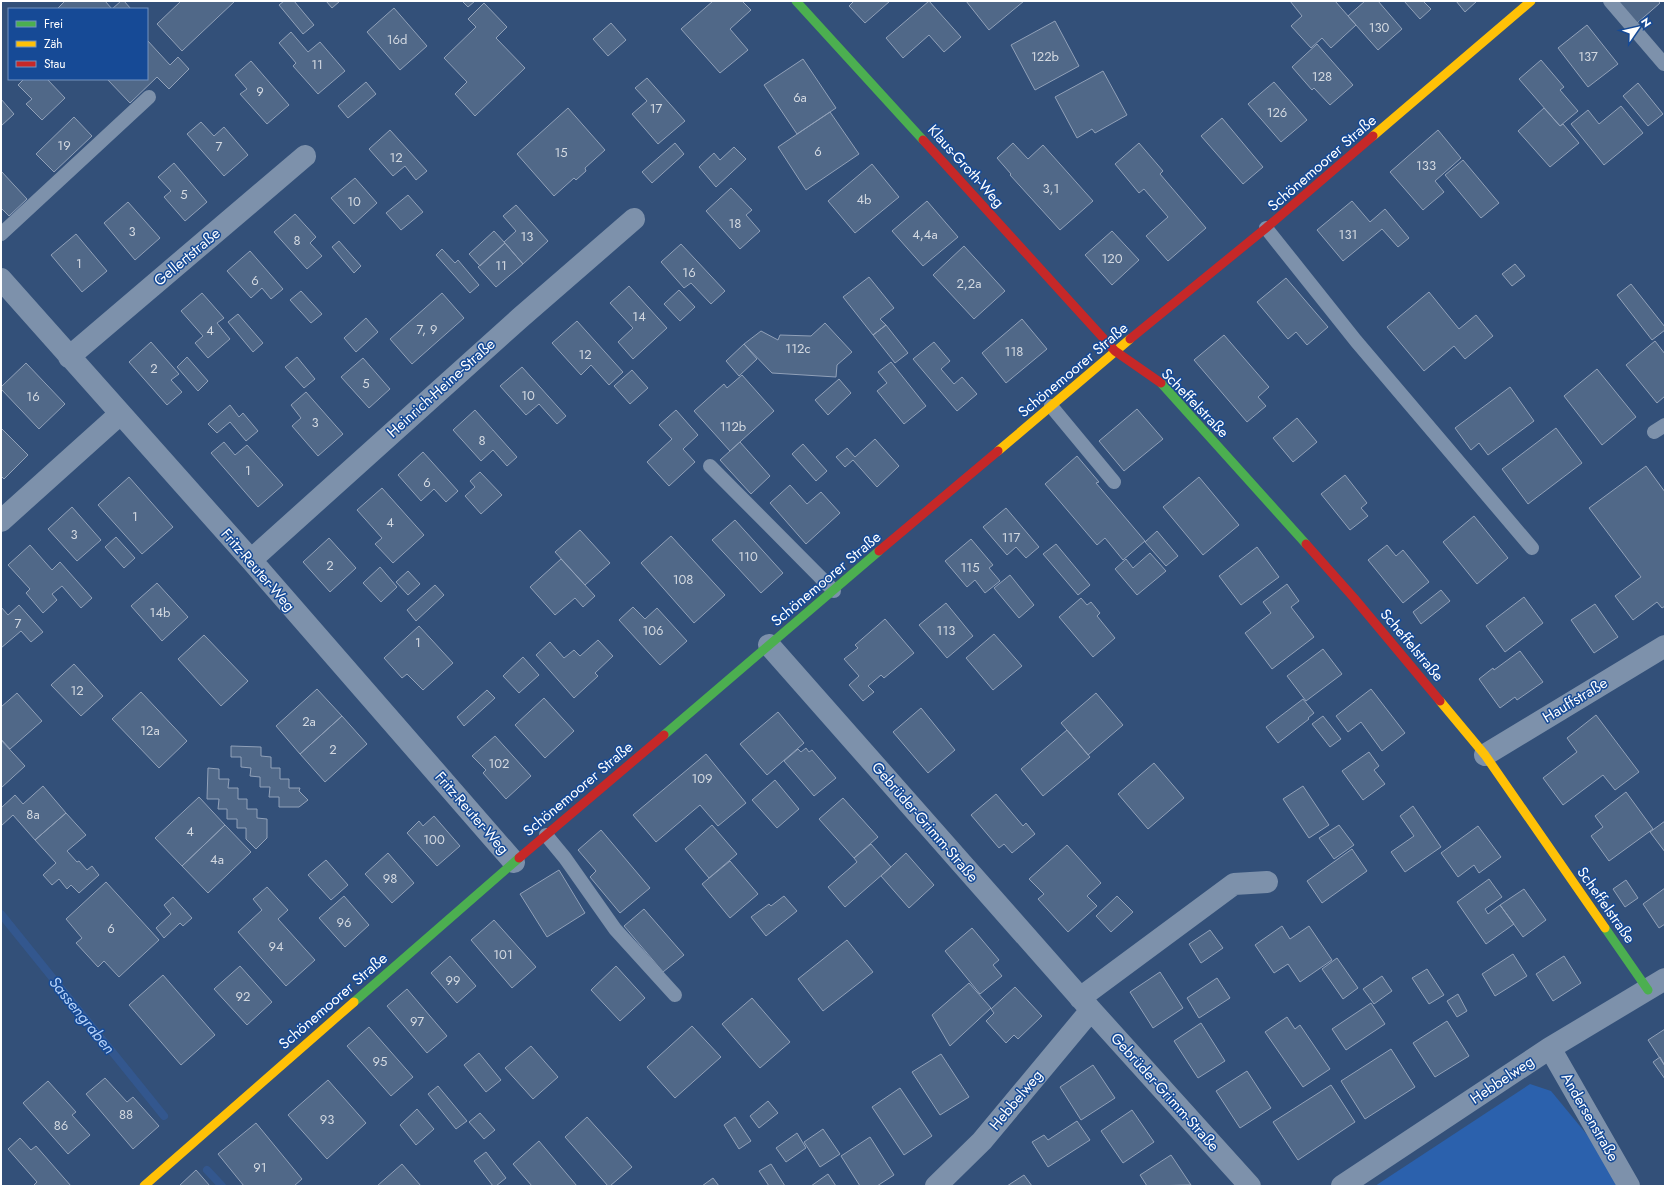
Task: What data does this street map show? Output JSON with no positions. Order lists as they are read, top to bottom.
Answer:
{
  "streets": {
    "street": [
      "Schönemoorer Straße",
      "Klaus-Groth-Weg",
      "Gellertstraße",
      "Heinrich-Heine-Straße",
      "Scheffelstraße",
      "Fritz-Reuter-Weg",
      "Hauffstraße",
      "Gebrüder-Grimm-Straße",
      "Hebbelweg",
      "Andersenstraße"
    ]
  },
  "crossings": [
    ["Schönemoorer Straße", "Klaus-Groth-Weg"],
    ["Schönemoorer Straße", "Scheffelstraße"],
    ["Schönemoorer Straße", "Fritz-Reuter-Weg"],
    ["Schönemoorer Straße", "Gebrüder-Grimm-Straße"],
    ["Klaus-Groth-Weg", "Scheffelstraße"],
    ["Gellertstraße", "Fritz-Reuter-Weg"],
    ["Heinrich-Heine-Straße", "Fritz-Reuter-Weg"],
    ["Scheffelstraße", "Hauffstraße"],
    ["Scheffelstraße", "Hebbelweg"],
    ["Gebrüder-Grimm-Straße", "Hebbelweg"],
    ["Hebbelweg", "Andersenstraße"]
  ],
  "water": ["Sassengraben"],
  "house_numbers": [
    "130",
    "16d",
    "122b",
    "137",
    "11",
    "128",
    "9",
    "6a",
    "17",
    "126",
    "19",
    "7",
    "6",
    "15",
    "12",
    "133",
    "3,1",
    "5",
    "4b",
    "10",
    "18",
    "3",
    "4,4a",
    "131",
    "13",
    "8",
    "120",
    "1",
    "11",
    "16",
    "6",
    "2,2a",
    "14",
    "7, 9",
    "4",
    "112c",
    "118",
    "12",
    "2",
    "5",
    "10",
    "16",
    "3",
    "112b",
    "8",
    "1",
    "6",
    "1",
    "4",
    "3",
    "117",
    "110",
    "2",
    "115",
    "108",
    "14b",
    "7",
    "106",
    "113",
    "1",
    "12",
    "2a",
    "12a",
    "2",
    "102",
    "109",
    "8a",
    "4",
    "100",
    "4a",
    "98",
    "96",
    "6",
    "94",
    "101",
    "99",
    "92",
    "97",
    "95",
    "88",
    "93",
    "86",
    "91"
  ],
  "legend": ["Frei", "Zäh", "Stau"],
  "north": "top right"
}
